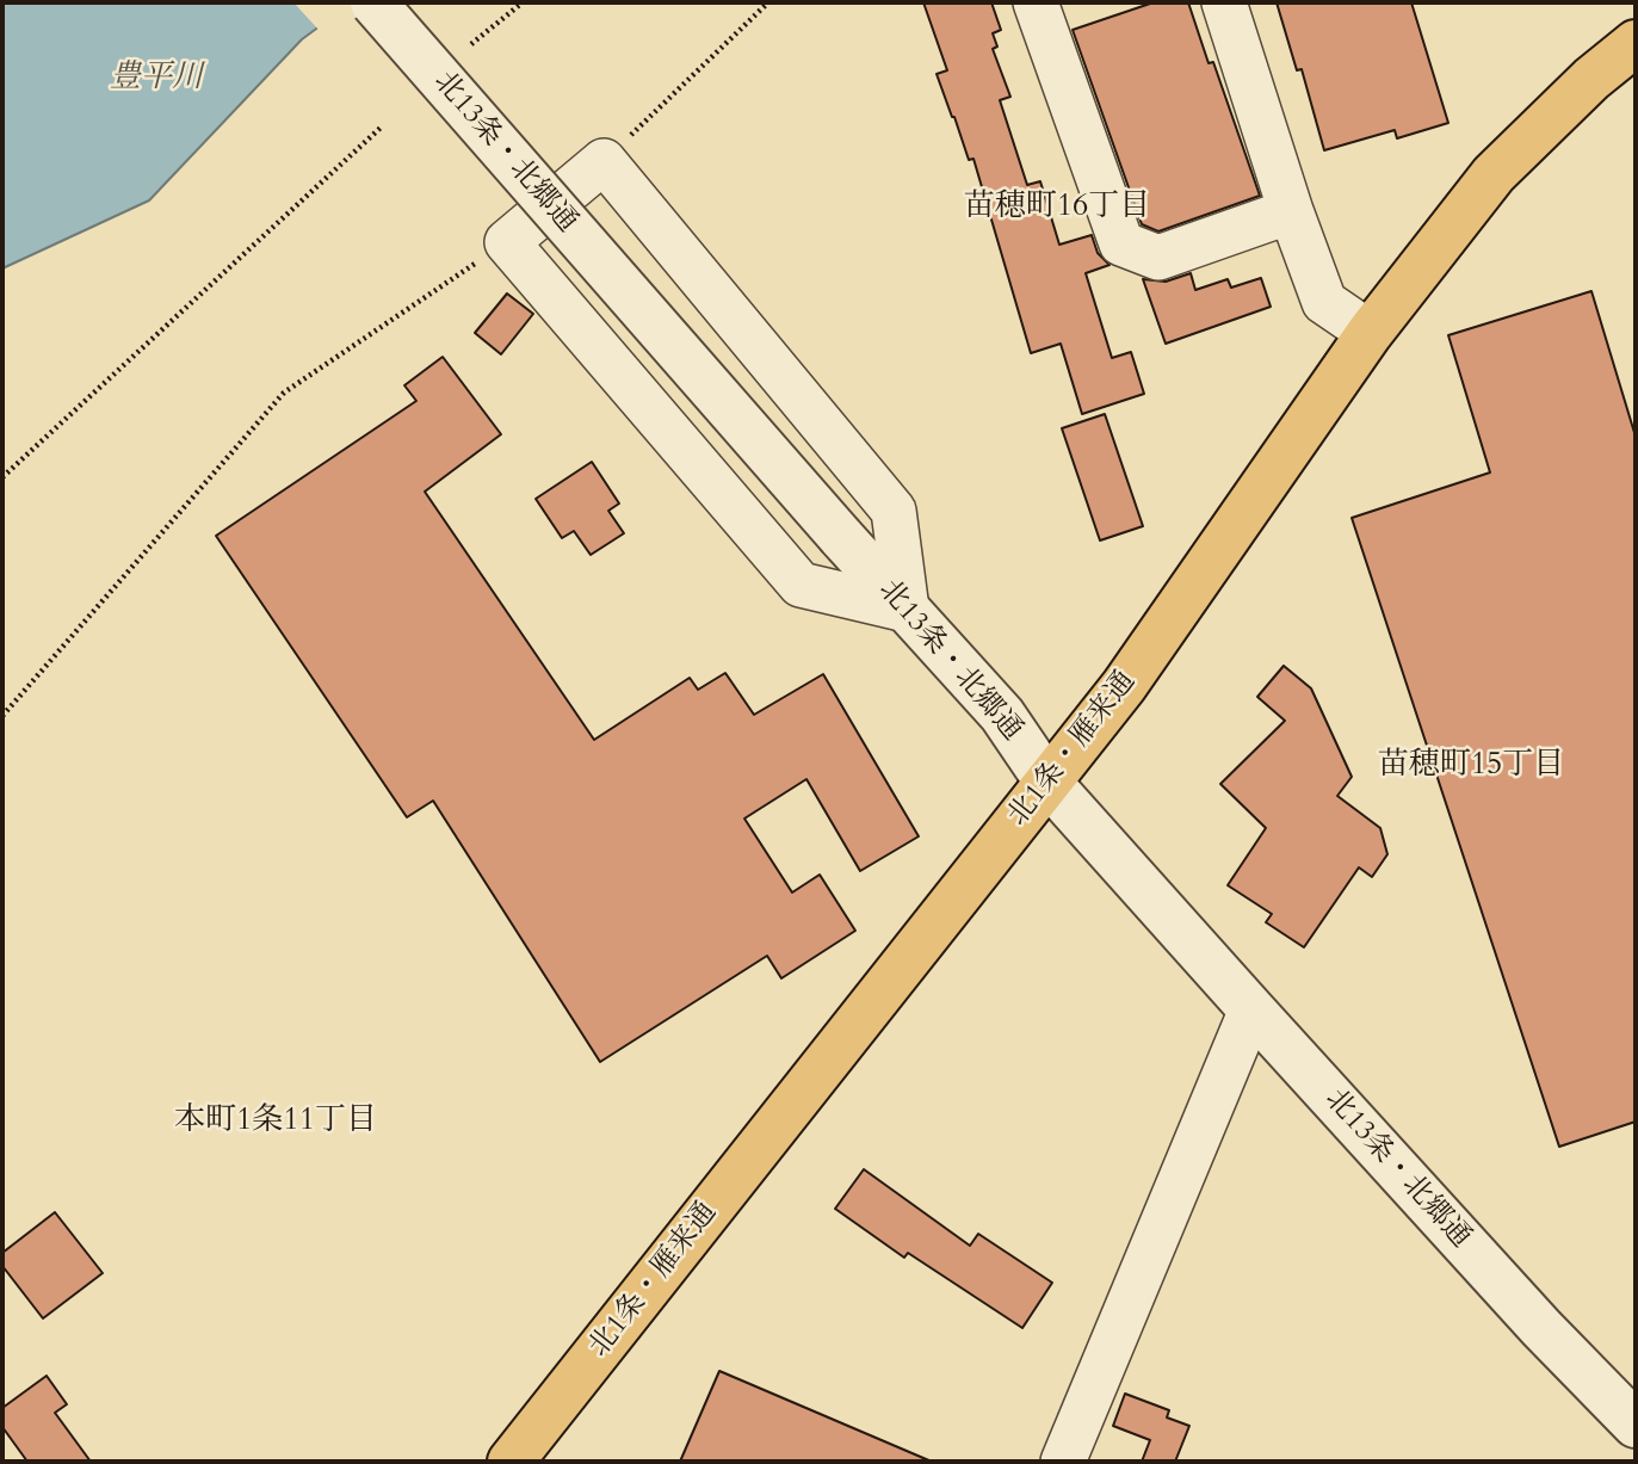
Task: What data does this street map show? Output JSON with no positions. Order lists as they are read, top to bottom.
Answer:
{
  "streets": {
    "highway": ["北1条・雁来通"],
    "street": ["北13条・北郷通"]
  },
  "crossings": [
    ["北13条・北郷通", "北1条・雁来通"]
  ],
  "districts": ["苗穂町16丁目", "苗穂町15丁目", "本町1条11丁目"],
  "water": ["豊平川"]
}
